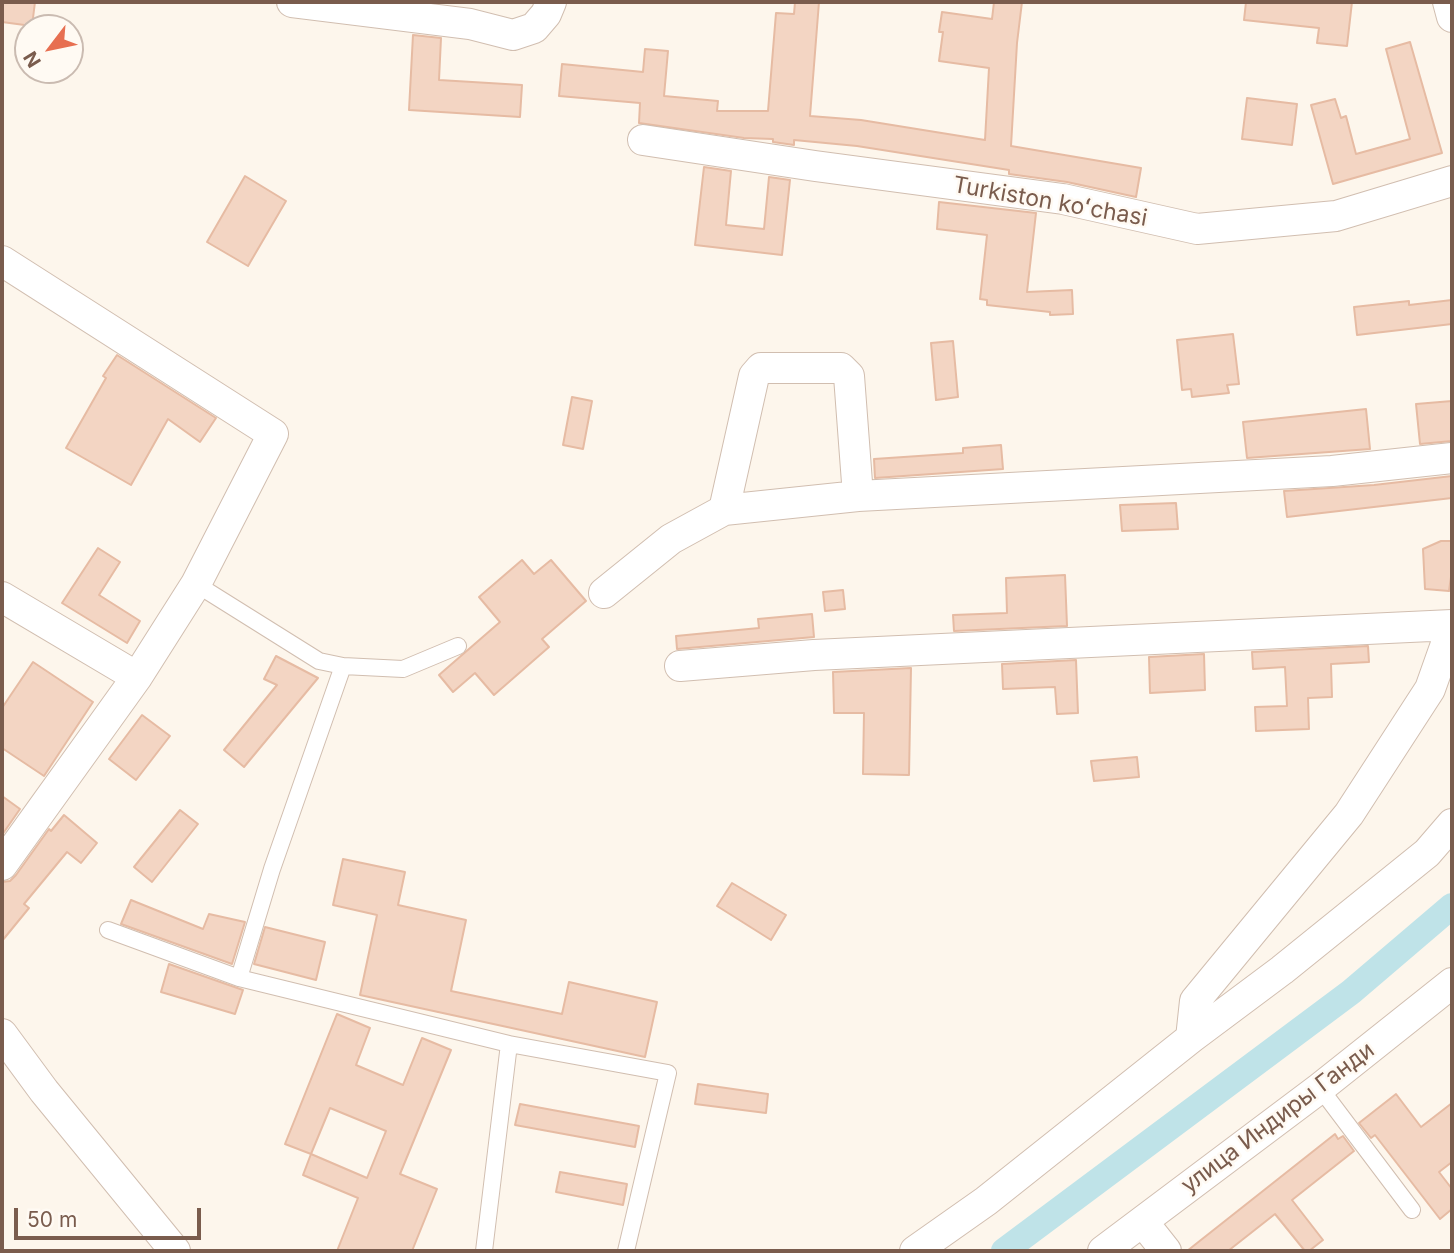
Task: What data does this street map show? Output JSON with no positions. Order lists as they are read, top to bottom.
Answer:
{
  "streets": {
    "street": ["Turkiston koʻchasi", "улица Индиры Ганди"]
  },
  "scale_bar": "50 m",
  "north": "bottom left"
}
